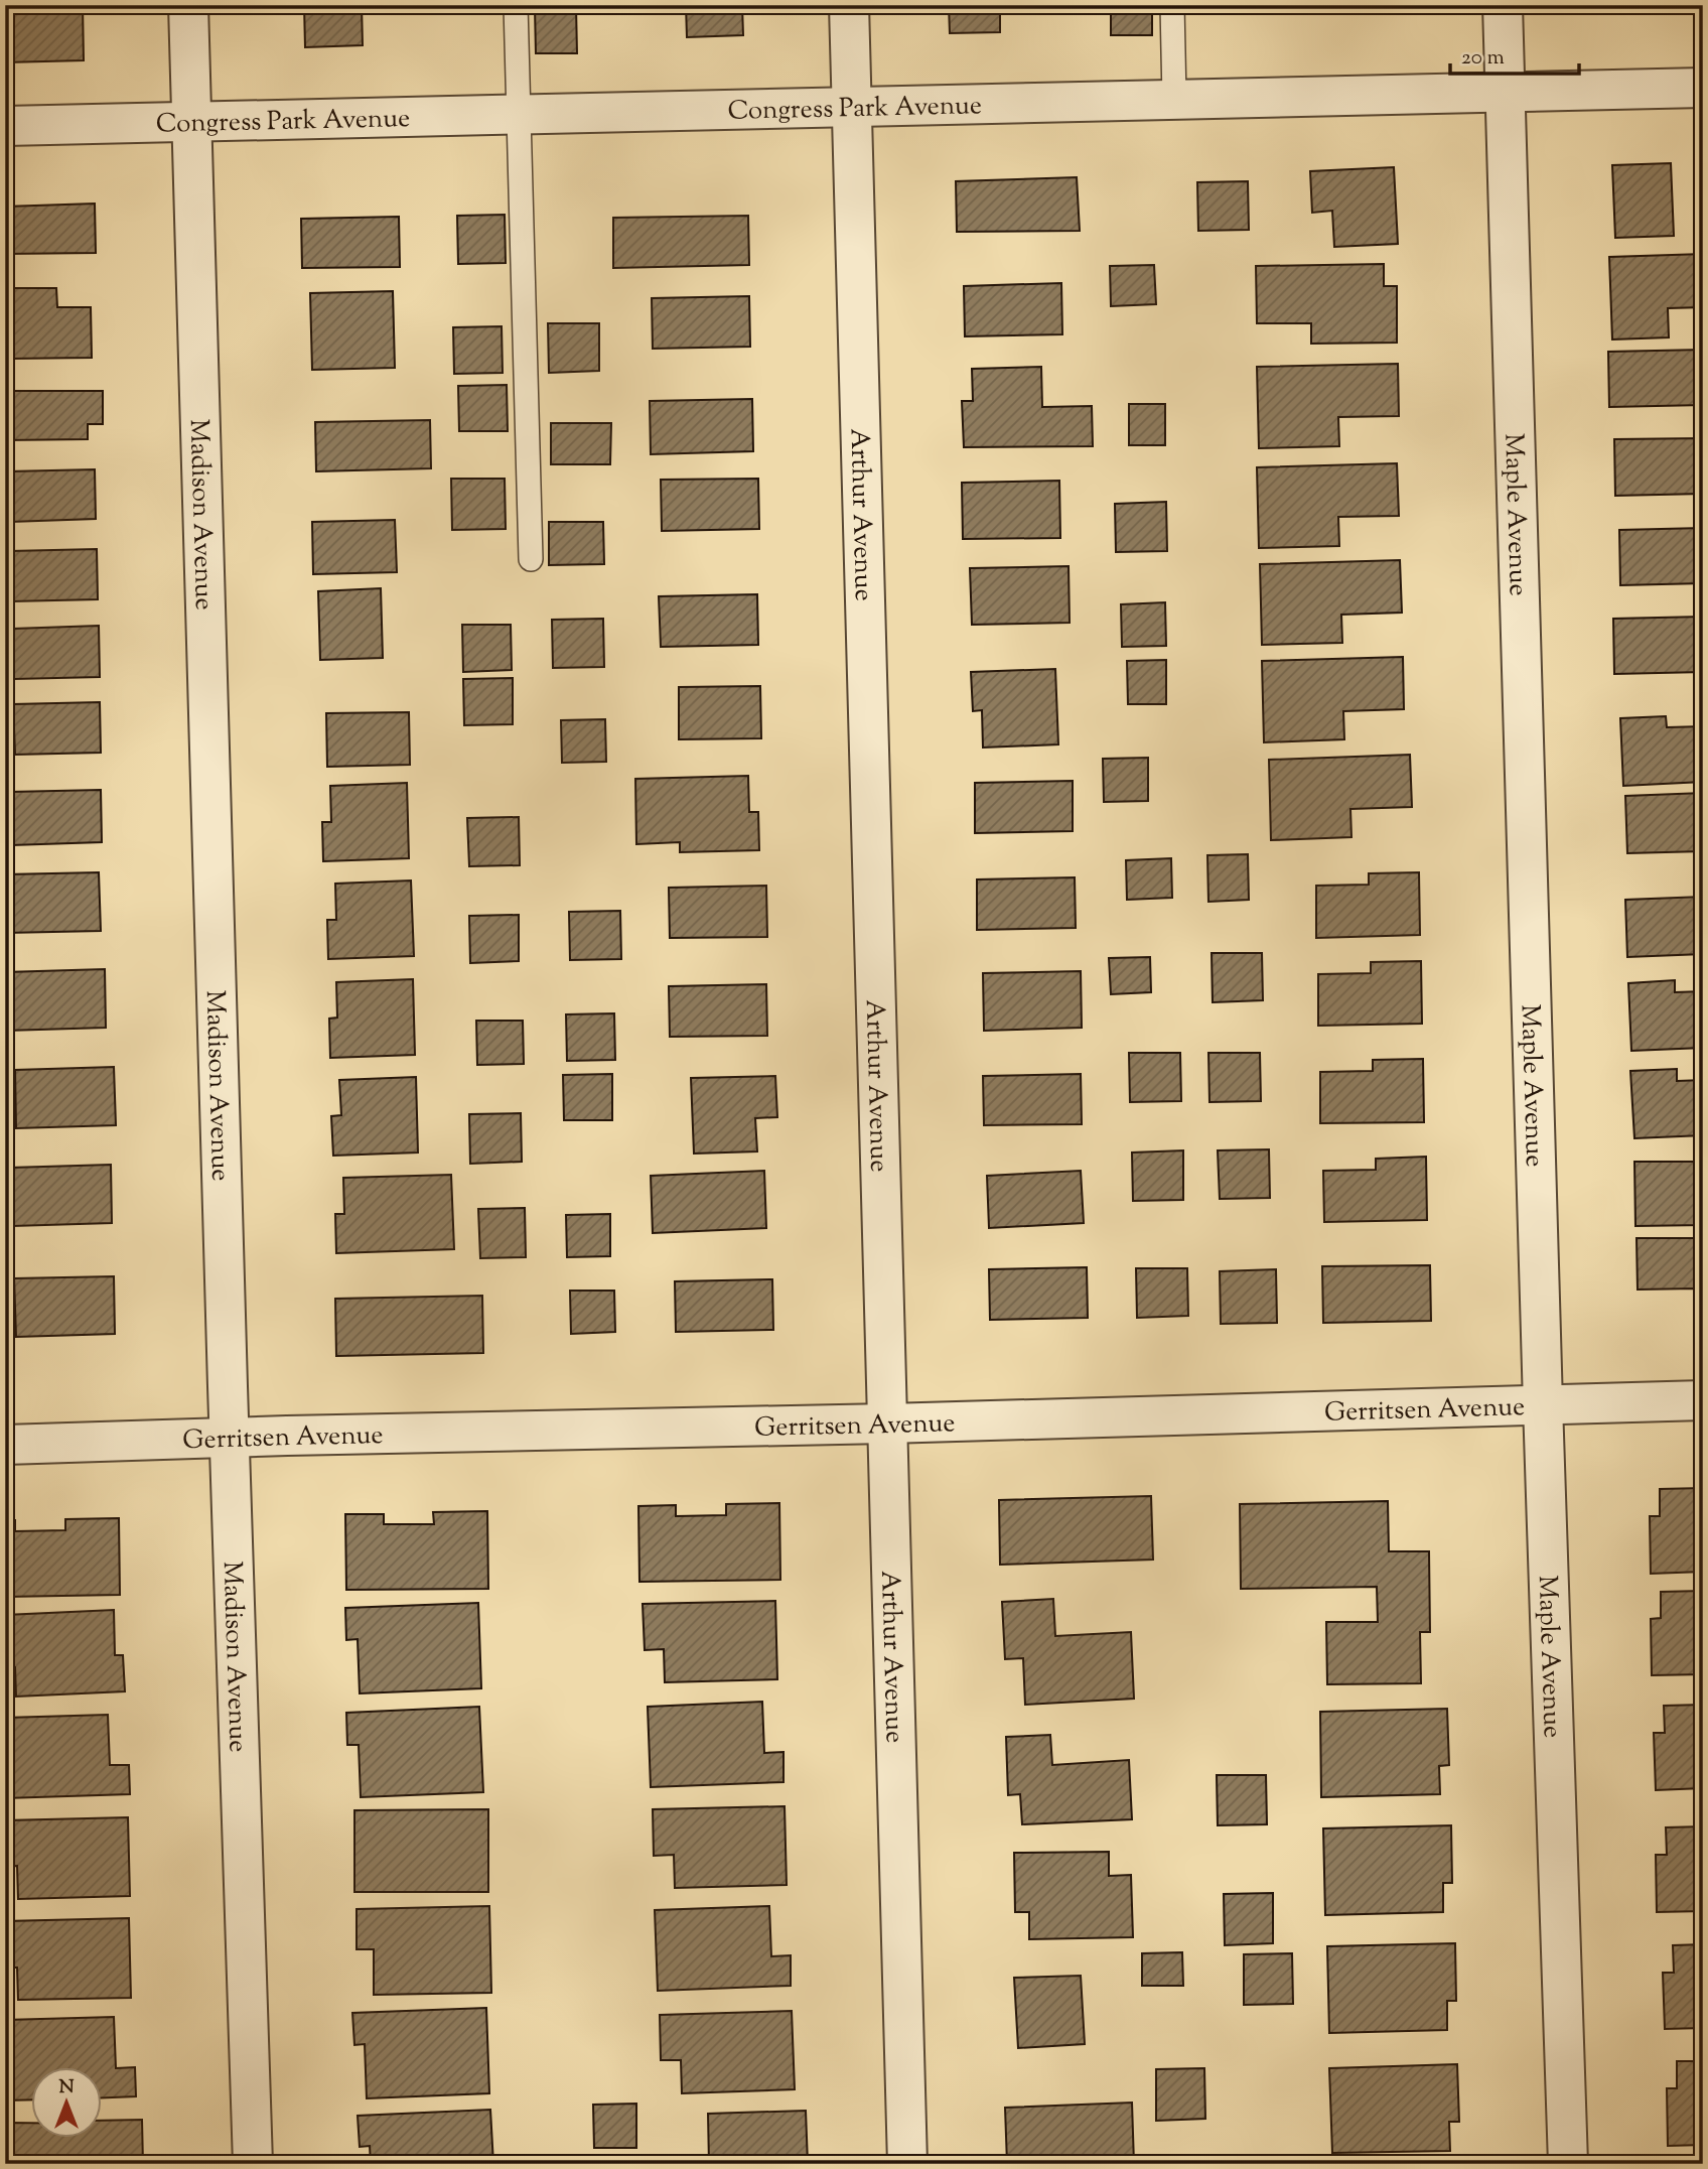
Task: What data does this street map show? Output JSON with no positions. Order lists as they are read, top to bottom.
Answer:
{
  "streets": {
    "street": [
      "Congress Park Avenue",
      "Madison Avenue",
      "Arthur Avenue",
      "Maple Avenue",
      "Gerritsen Avenue"
    ]
  },
  "crossings": [
    ["Congress Park Avenue", "Madison Avenue"],
    ["Congress Park Avenue", "Arthur Avenue"],
    ["Congress Park Avenue", "Maple Avenue"],
    ["Madison Avenue", "Gerritsen Avenue"],
    ["Arthur Avenue", "Gerritsen Avenue"],
    ["Maple Avenue", "Gerritsen Avenue"]
  ],
  "scale_bar": "20 m",
  "north": "top"
}
